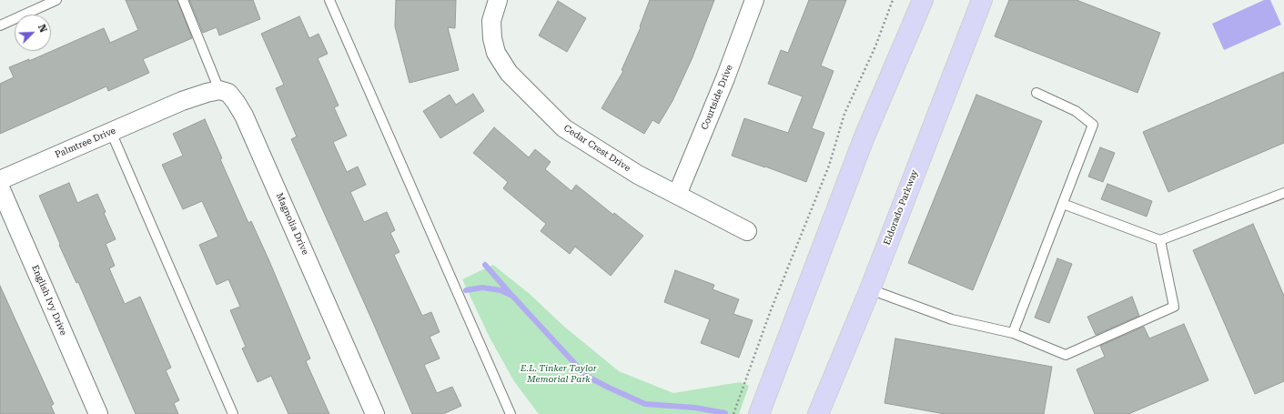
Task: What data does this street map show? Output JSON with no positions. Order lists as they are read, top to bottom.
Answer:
{
  "streets": {
    "main road": ["Eldorado Parkway"],
    "street": [
      "Courtside Drive",
      "Palmtree Drive",
      "Cedar Crest Drive",
      "Magnolia Drive",
      "English Ivy Drive"
    ]
  },
  "crossings": [
    ["Courtside Drive", "Cedar Crest Drive"],
    ["Palmtree Drive", "Magnolia Drive"]
  ],
  "parks": ["E.L. Tinker Taylor Memorial Park"],
  "north": "top right"
}
